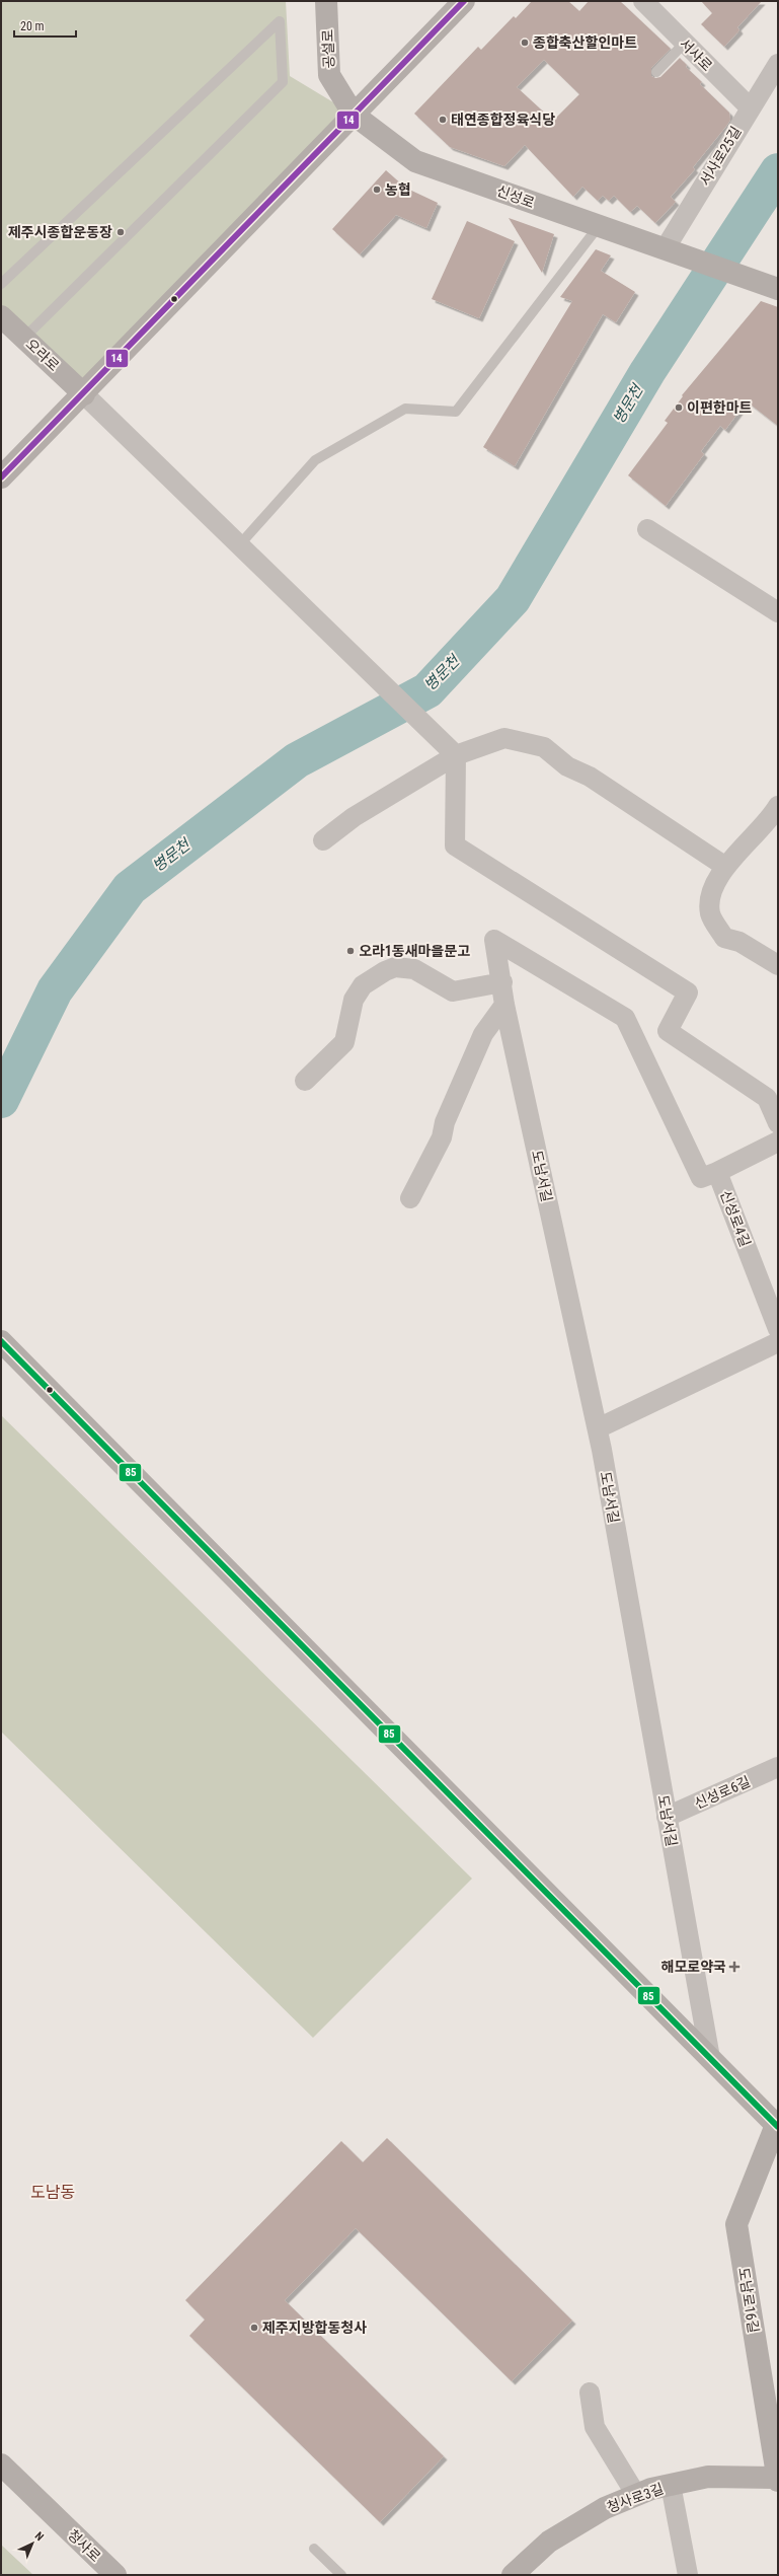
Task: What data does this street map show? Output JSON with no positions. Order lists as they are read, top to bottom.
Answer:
{
  "streets": {
    "main road": [
      "공설로",
      "신성로",
      "오라로",
      "도남로16길",
      "청사로3길",
      "청사로"
    ],
    "street": [
      "서사로",
      "서사로25길",
      "도남서길",
      "신성로4길",
      "신성로6길"
    ]
  },
  "crossings": [
    ["공설로", "신성로"],
    ["서사로", "서사로25길"],
    ["서사로25길", "신성로"],
    ["도남서길", "신성로4길"],
    ["도남서길", "신성로6길"],
    ["도남로16길", "청사로3길"]
  ],
  "districts": ["도남동"],
  "water": ["병문천"],
  "places": {
    "other": [
      "종합축산할인마트",
      "태연종합정육식당",
      "농협",
      "제주시종합운동장",
      "이편한마트",
      "오라1동새마을문고",
      "제주지방합동청사"
    ],
    "health": ["해모로약국"]
  },
  "lines": ["transit line 14", "transit line 85"],
  "scale_bar": "20 m",
  "north": "top right"
}
